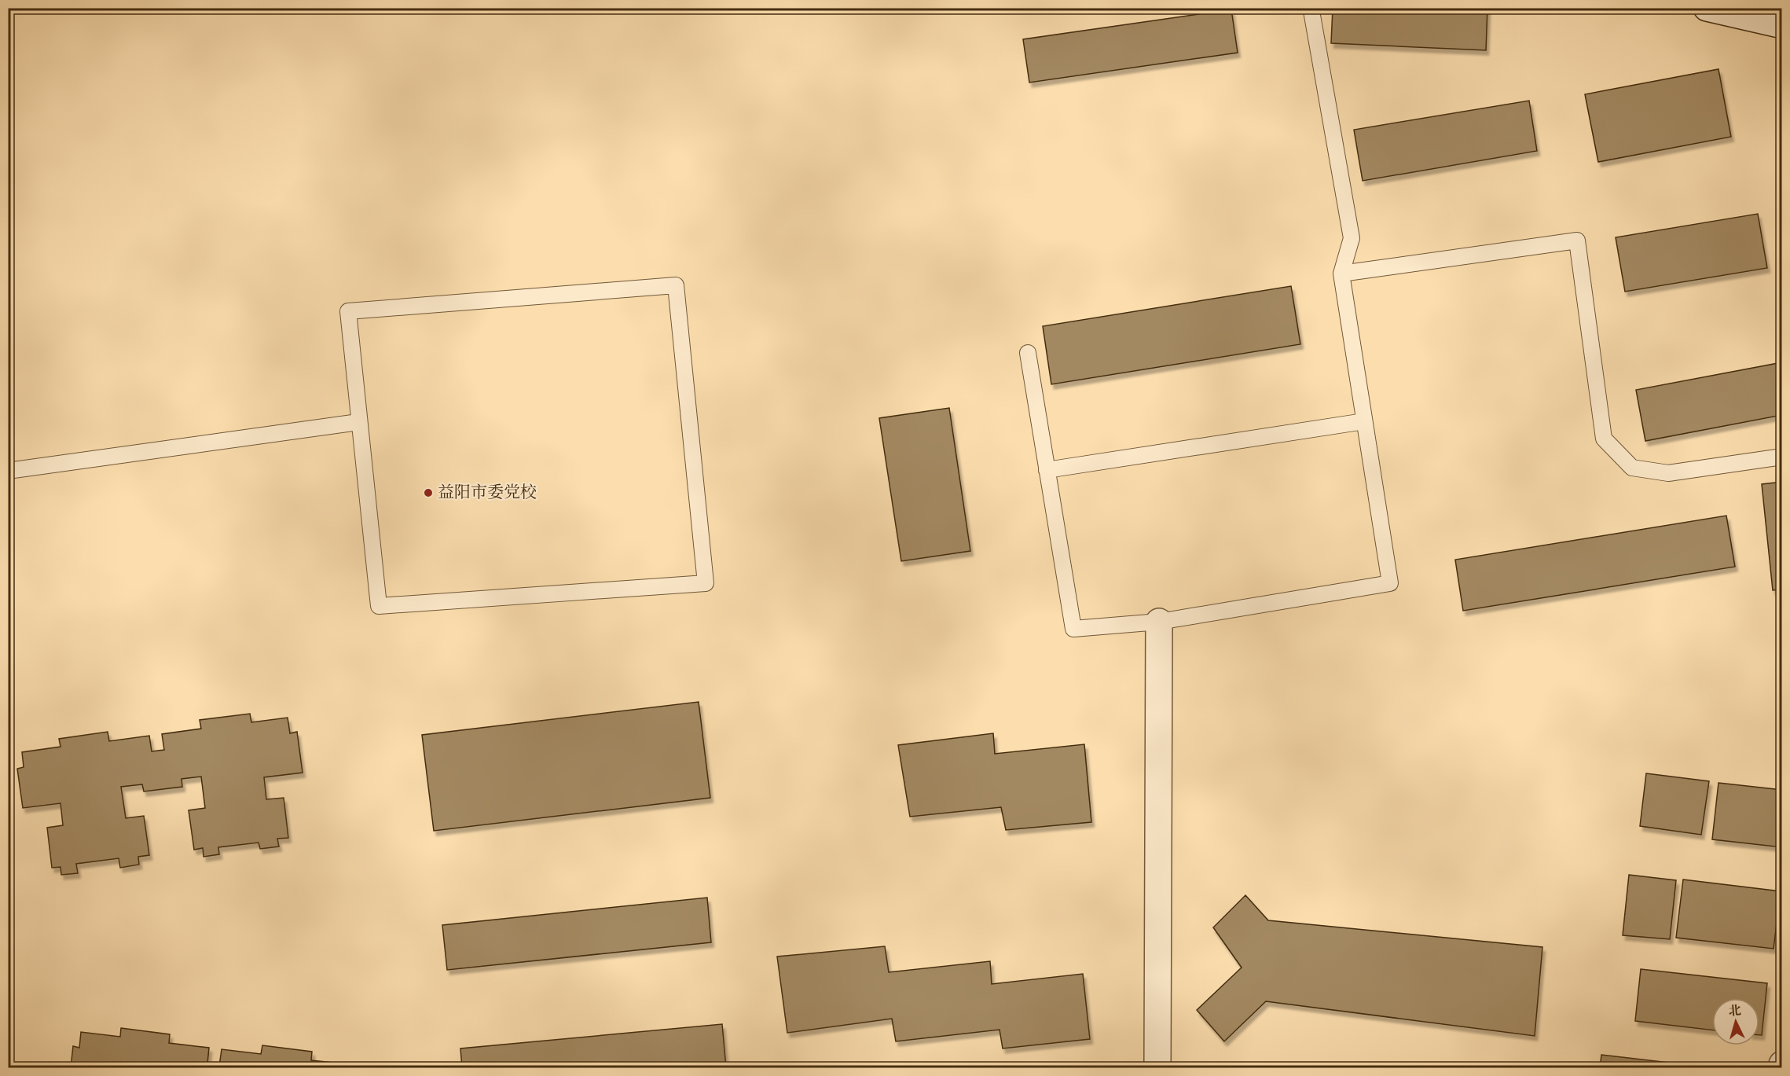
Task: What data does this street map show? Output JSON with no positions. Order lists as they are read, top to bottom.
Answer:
{
  "places": ["益阳市委党校"],
  "north": "top"
}
